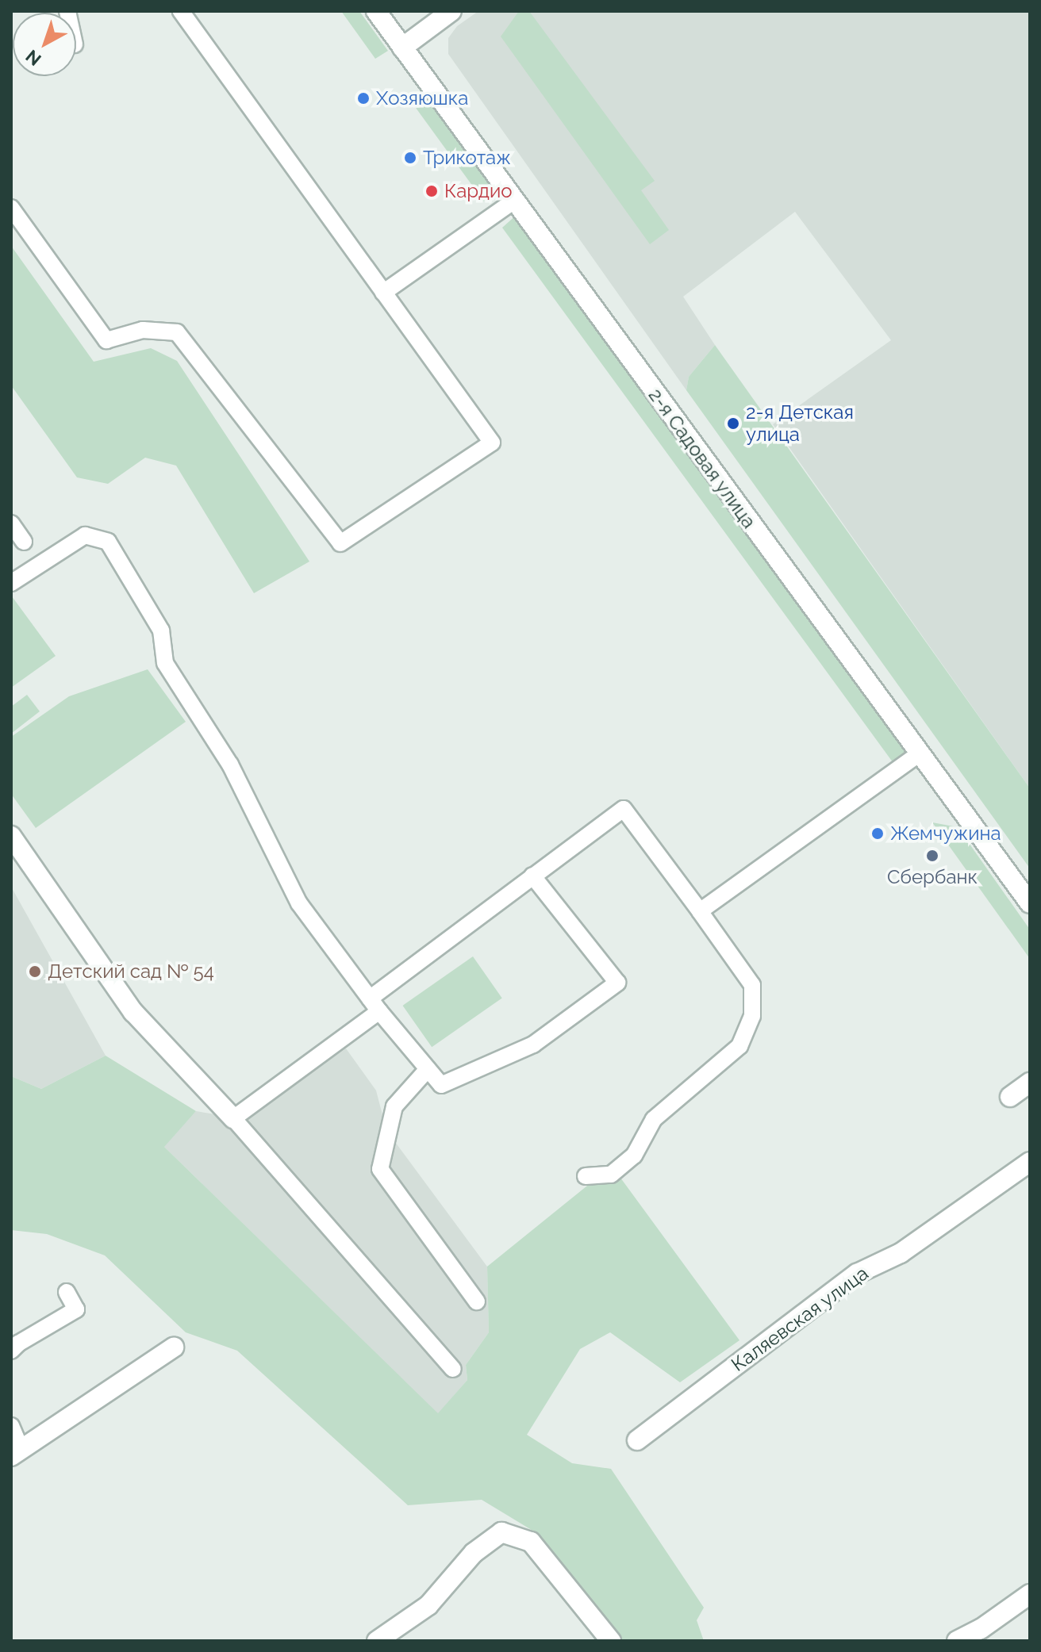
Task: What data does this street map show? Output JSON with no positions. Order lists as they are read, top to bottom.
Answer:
{
  "streets": {
    "street": ["2-я Садовая улица", "Каляевская улица"]
  },
  "places": [
    "Хозяюшка",
    "Трикотаж",
    "Кардио",
    "2-я Детская улица",
    "Жемчужина",
    "Сбербанк",
    "Детский сад № 54"
  ],
  "north": "bottom left"
}
